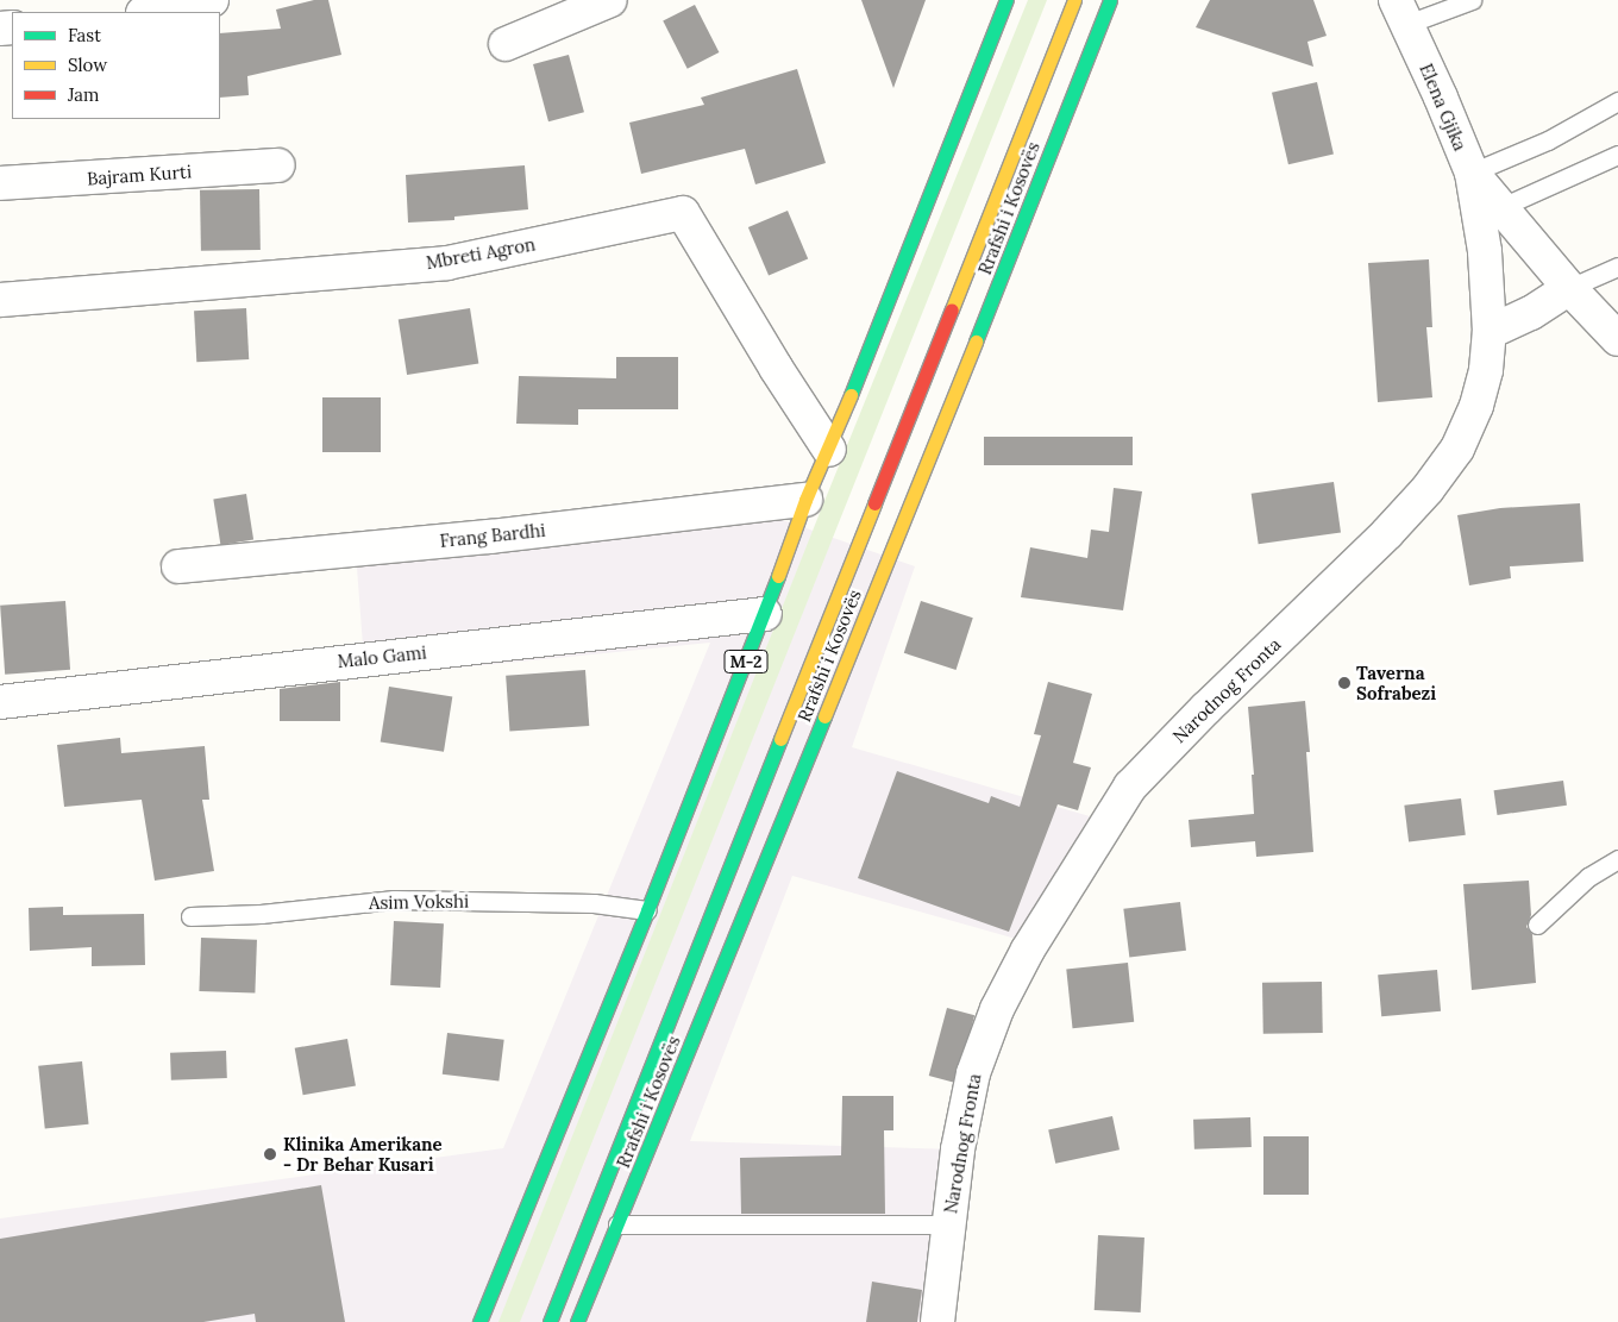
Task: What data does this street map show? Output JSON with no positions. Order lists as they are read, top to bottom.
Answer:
{
  "streets": {
    "main road": ["Rrafshi i Kosovës", "M-2"],
    "street": [
      "Elena Gjika",
      "Bajram Kurti",
      "Mbreti Agron",
      "Frang Bardhi",
      "Malo Gami",
      "Narodnog Fronta"
    ],
    "lane": ["Asim Vokshi"]
  },
  "crossings": [
    ["Elena Gjika", "Narodnog Fronta"],
    ["Rrafshi i Kosovës", "Narodnog Fronta"],
    ["Mbreti Agron", "M-2"],
    ["Frang Bardhi", "M-2"],
    ["Malo Gami", "M-2"],
    ["M-2", "Asim Vokshi"]
  ],
  "places": ["Taverna Sofrabezi", "Klinika Amerikane - Dr Behar Kusari"],
  "legend": ["Fast", "Slow", "Jam"]
}
